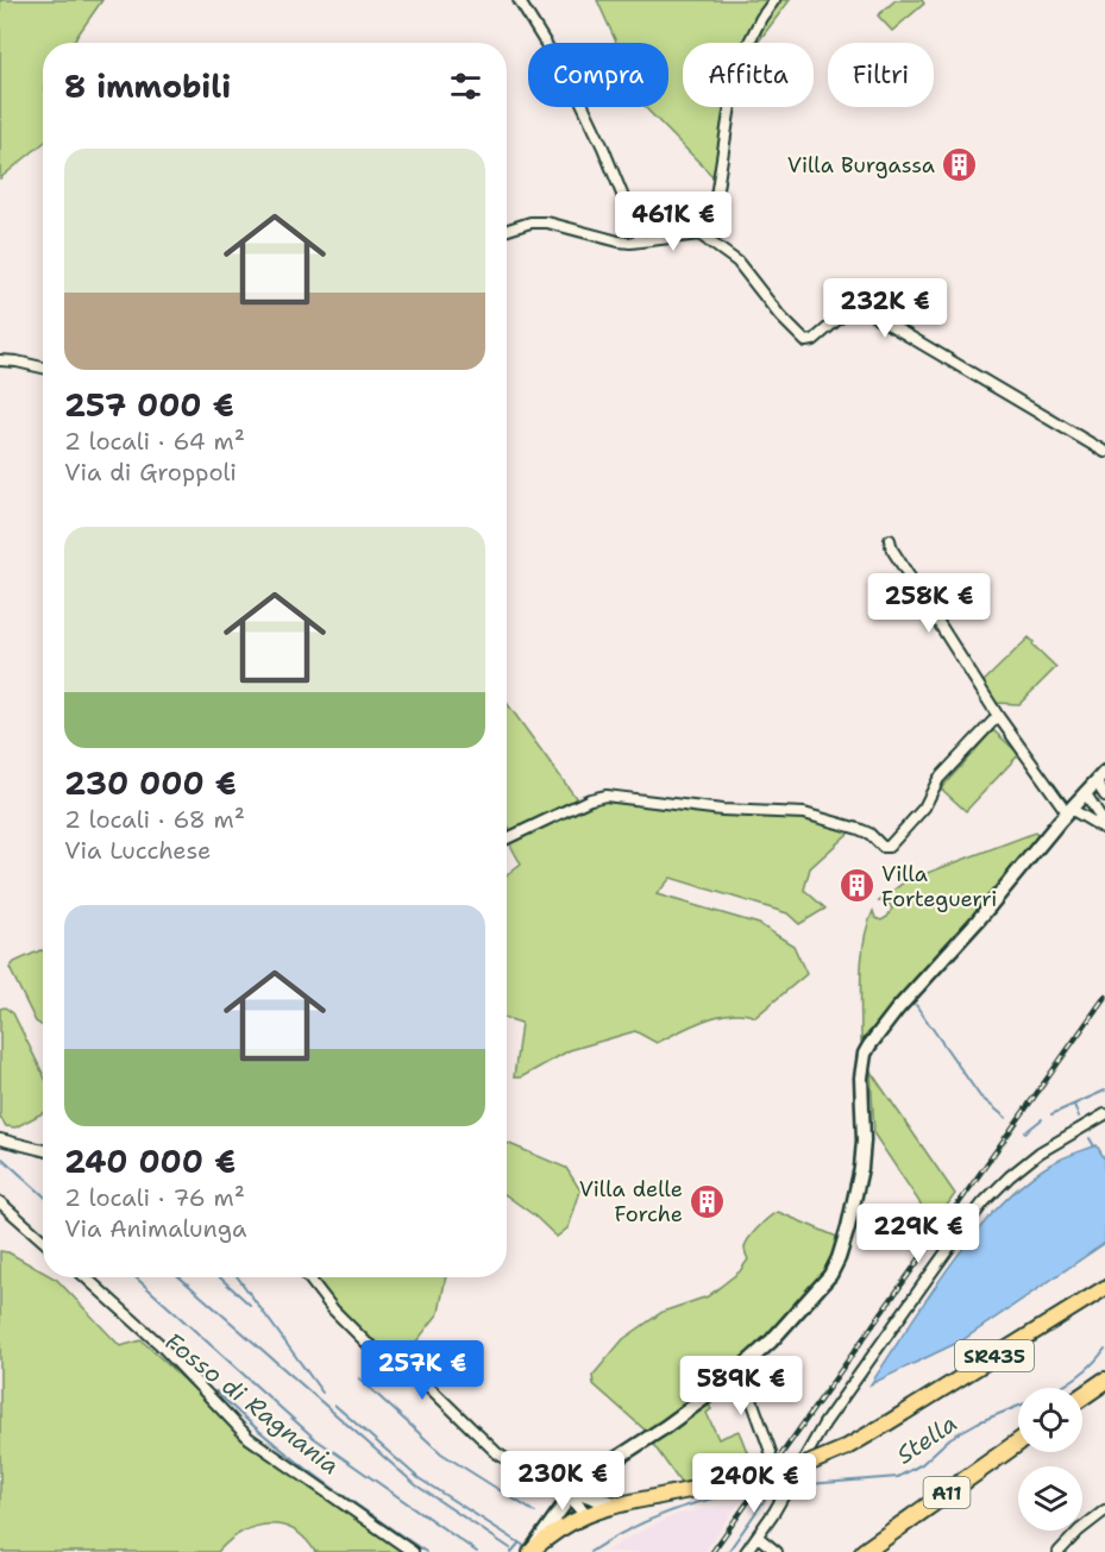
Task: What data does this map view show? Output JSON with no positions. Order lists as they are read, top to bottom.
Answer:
{
  "streets": {
    "highway": ["A11"],
    "main road": ["SR435"]
  },
  "water": ["Fosso di Ragnania", "Stella"],
  "places": {
    "building": ["Villa Burgassa", "Villa Forteguerri", "Villa delle Forche"]
  },
  "page": {
    "chip": ["Compra", "Affitta", "Filtri"],
    "heading": "8 immobili",
    "list": [
      {
        "name": "257 000 €",
        "note": "2 locali · 64 m² · Via di Groppoli"
      },
      {
        "name": "230 000 €",
        "note": "2 locali · 68 m² · Via Lucchese"
      },
      {
        "name": "240 000 €",
        "note": "2 locali · 76 m² · Via Animalunga"
      }
    ],
    "price": [
      "461K €",
      "232K €",
      "258K €",
      "229K €",
      "257K €",
      "589K €",
      "230K €",
      "240K €"
    ]
  }
}
